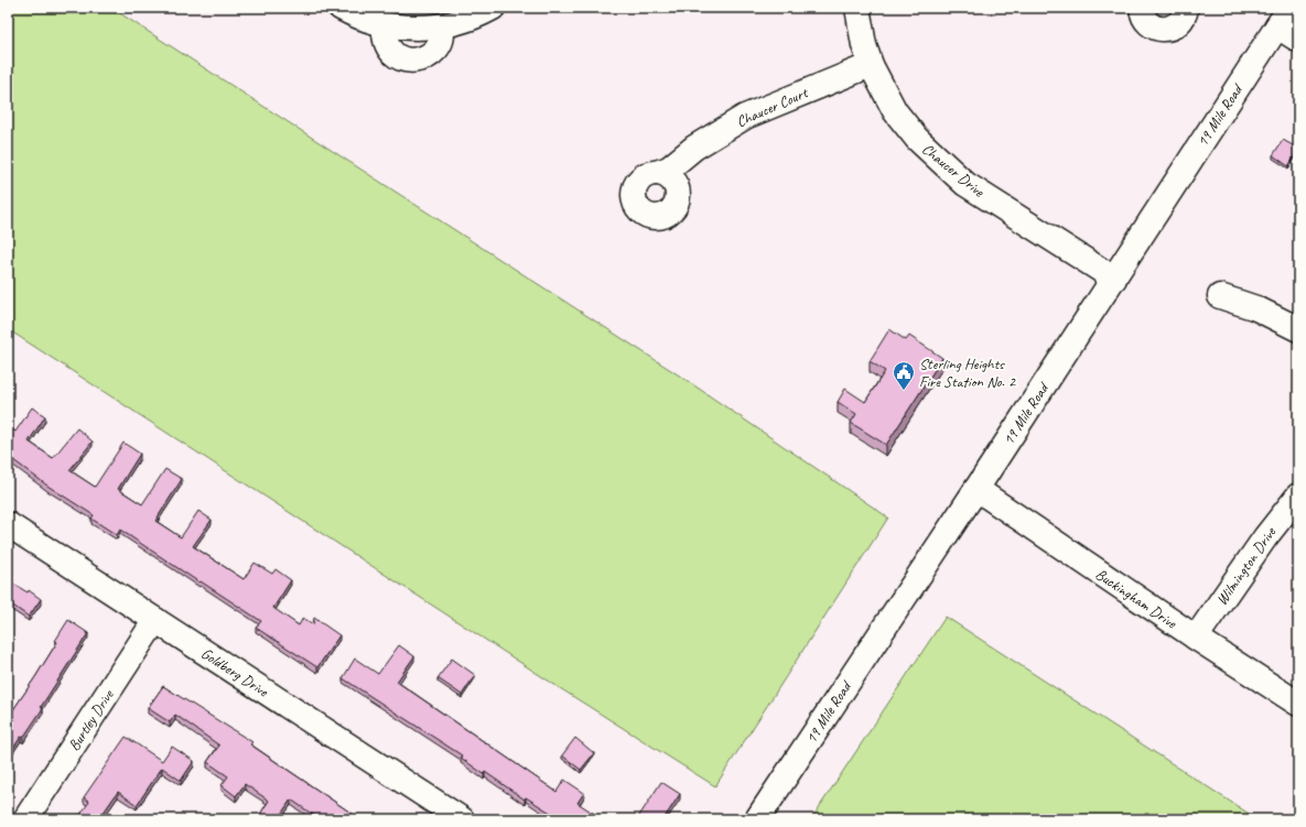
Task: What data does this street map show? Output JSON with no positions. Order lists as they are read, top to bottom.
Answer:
{
  "streets": {
    "street": [
      "Chaucer Court",
      "19 Mile Road",
      "Chaucer Drive",
      "Wilmington Drive",
      "Buckingham Drive",
      "Goldberg Drive",
      "Burtley Drive"
    ]
  },
  "crossings": [
    ["Chaucer Court", "Chaucer Drive"],
    ["19 Mile Road", "Chaucer Drive"],
    ["19 Mile Road", "Buckingham Drive"],
    ["Wilmington Drive", "Buckingham Drive"],
    ["Goldberg Drive", "Burtley Drive"]
  ],
  "places": {
    "public building": ["Sterling Heights Fire Station No. 2"]
  }
}
